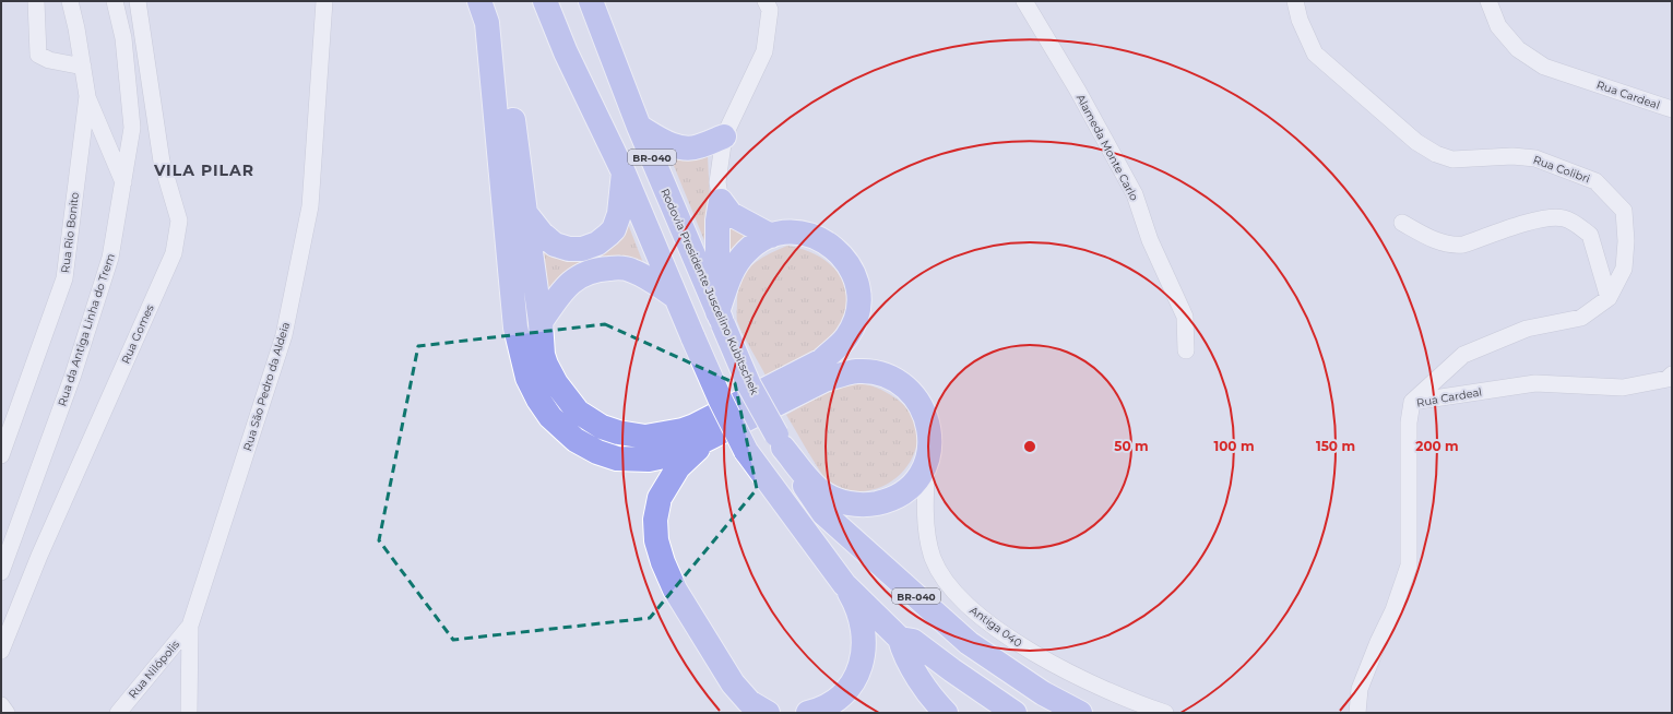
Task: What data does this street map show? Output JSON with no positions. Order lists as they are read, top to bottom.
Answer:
{
  "streets": {
    "highway": ["BR-040", "Rodovia Presidente Juscelino Kubitschek"],
    "street": [
      "Rua Cardeal",
      "Alameda Monte Carlo",
      "Rua Colibri",
      "Rua Rio Bonito",
      "Rua da Antiga Linha do Trem",
      "Rua Gomes",
      "Rua São Pedro da Aldeia",
      "Antiga 040",
      "Rua Nilópolis"
    ]
  },
  "crossings": [
    ["Rua Cardeal", "Rua Colibri"],
    ["Rua São Pedro da Aldeia", "Rua Nilópolis"]
  ],
  "districts": ["VILA PILAR"],
  "rings": [
    "50 m",
    "100 m",
    "150 m",
    "200 m"
  ]
}
